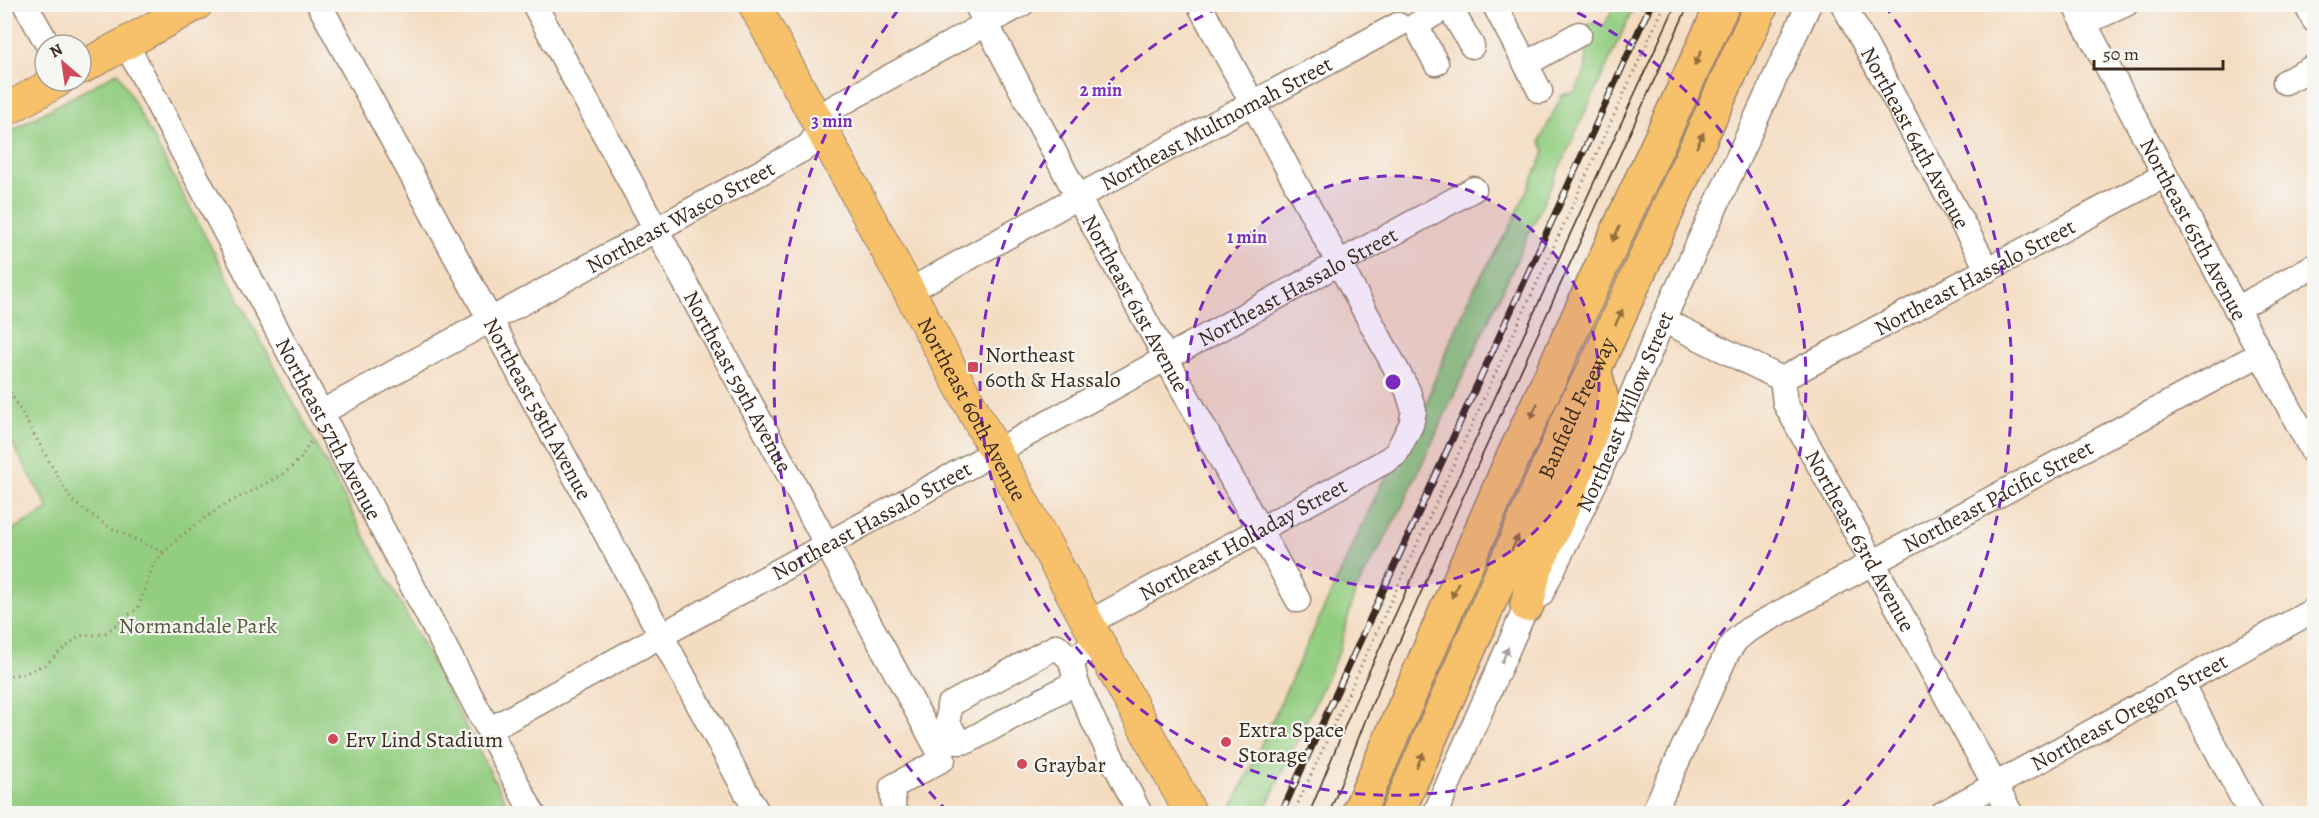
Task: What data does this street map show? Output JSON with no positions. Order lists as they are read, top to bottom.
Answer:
{
  "streets": {
    "highway": ["Banfield Freeway"],
    "main road": ["Northeast 60th Avenue"],
    "street": [
      "Northeast Multnomah Street",
      "Northeast 64th Avenue",
      "Northeast Wasco Street",
      "Northeast 65th Avenue",
      "Northeast Hassalo Street",
      "Northeast 61st Avenue",
      "Northeast 59th Avenue",
      "Northeast 58th Avenue",
      "Northeast Willow Street",
      "Northeast 57th Avenue",
      "Northeast Pacific Street",
      "Northeast Holladay Street",
      "Northeast 63rd Avenue",
      "Northeast Oregon Street"
    ]
  },
  "crossings": [
    ["Northeast Multnomah Street", "Northeast 61st Avenue"],
    ["Northeast Multnomah Street", "Northeast 60th Avenue"],
    ["Northeast 64th Avenue", "Northeast Hassalo Street"],
    ["Northeast Wasco Street", "Northeast 61st Avenue"],
    ["Northeast Wasco Street", "Northeast 59th Avenue"],
    ["Northeast Wasco Street", "Northeast 58th Avenue"],
    ["Northeast Wasco Street", "Northeast 60th Avenue"],
    ["Northeast Wasco Street", "Northeast 57th Avenue"],
    ["Northeast 65th Avenue", "Northeast Hassalo Street"],
    ["Northeast 65th Avenue", "Northeast Pacific Street"],
    ["Northeast Hassalo Street", "Northeast 61st Avenue"],
    ["Northeast Hassalo Street", "Northeast 59th Avenue"],
    ["Northeast Hassalo Street", "Northeast 58th Avenue"],
    ["Northeast Hassalo Street", "Northeast 60th Avenue"],
    ["Northeast Hassalo Street", "Northeast 57th Avenue"],
    ["Northeast Hassalo Street", "Northeast Holladay Street"],
    ["Northeast Hassalo Street", "Northeast 63rd Avenue"],
    ["Northeast 61st Avenue", "Northeast Holladay Street"],
    ["Northeast 60th Avenue", "Northeast Holladay Street"],
    ["Northeast Pacific Street", "Northeast 63rd Avenue"],
    ["Northeast 63rd Avenue", "Northeast Oregon Street"]
  ],
  "parks": ["Normandale Park"],
  "places": {
    "transit": ["Northeast 60th & Hassalo"],
    "other": ["Erv Lind Stadium", "Extra Space Storage", "Graybar"]
  },
  "scale_bar": "50 m",
  "north": "top left",
  "rings": ["2 min", "3 min", "1 min"]
}
